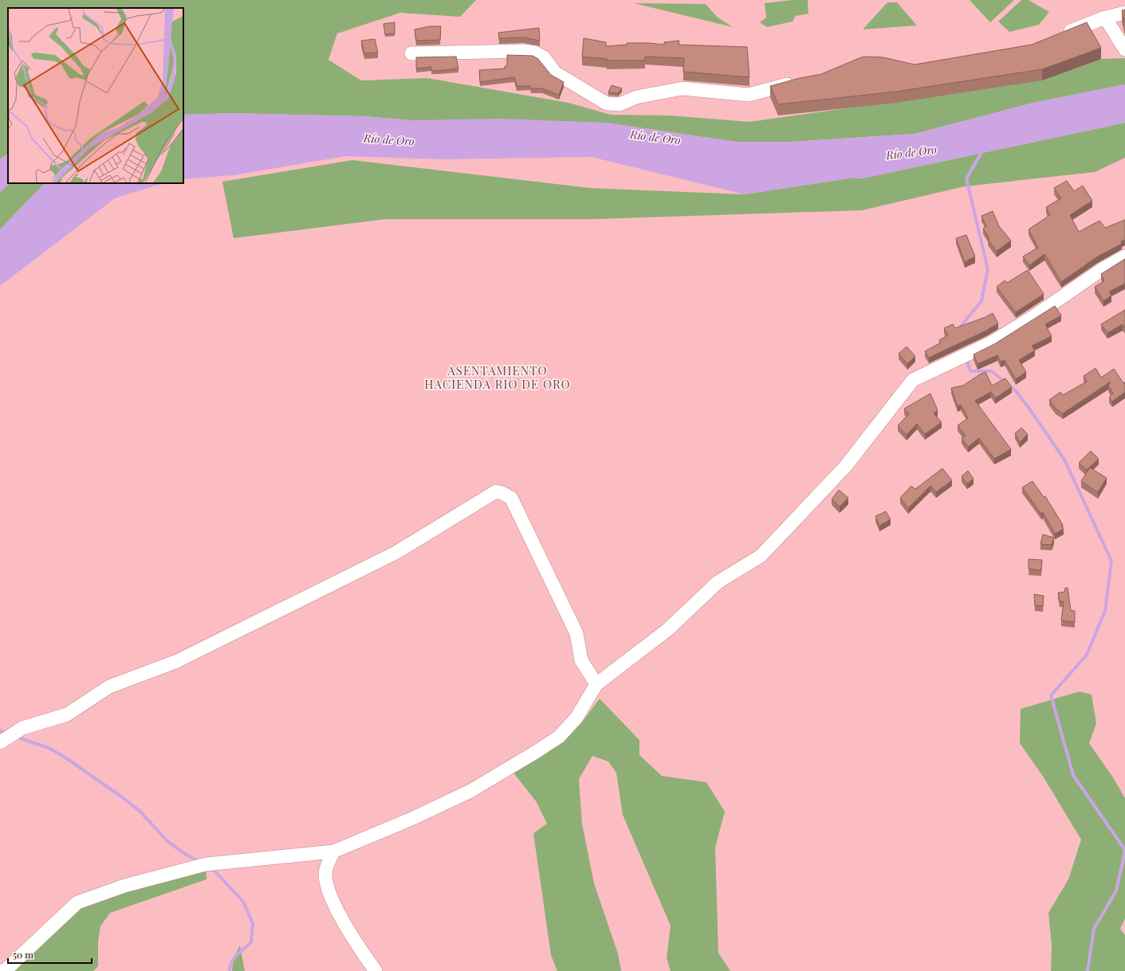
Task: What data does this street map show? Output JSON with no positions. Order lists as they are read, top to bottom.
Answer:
{
  "districts": ["ASENTAMIENTO HACIENDA RIO DE ORO"],
  "water": ["Río de Oro"],
  "scale_bar": "50 m"
}
